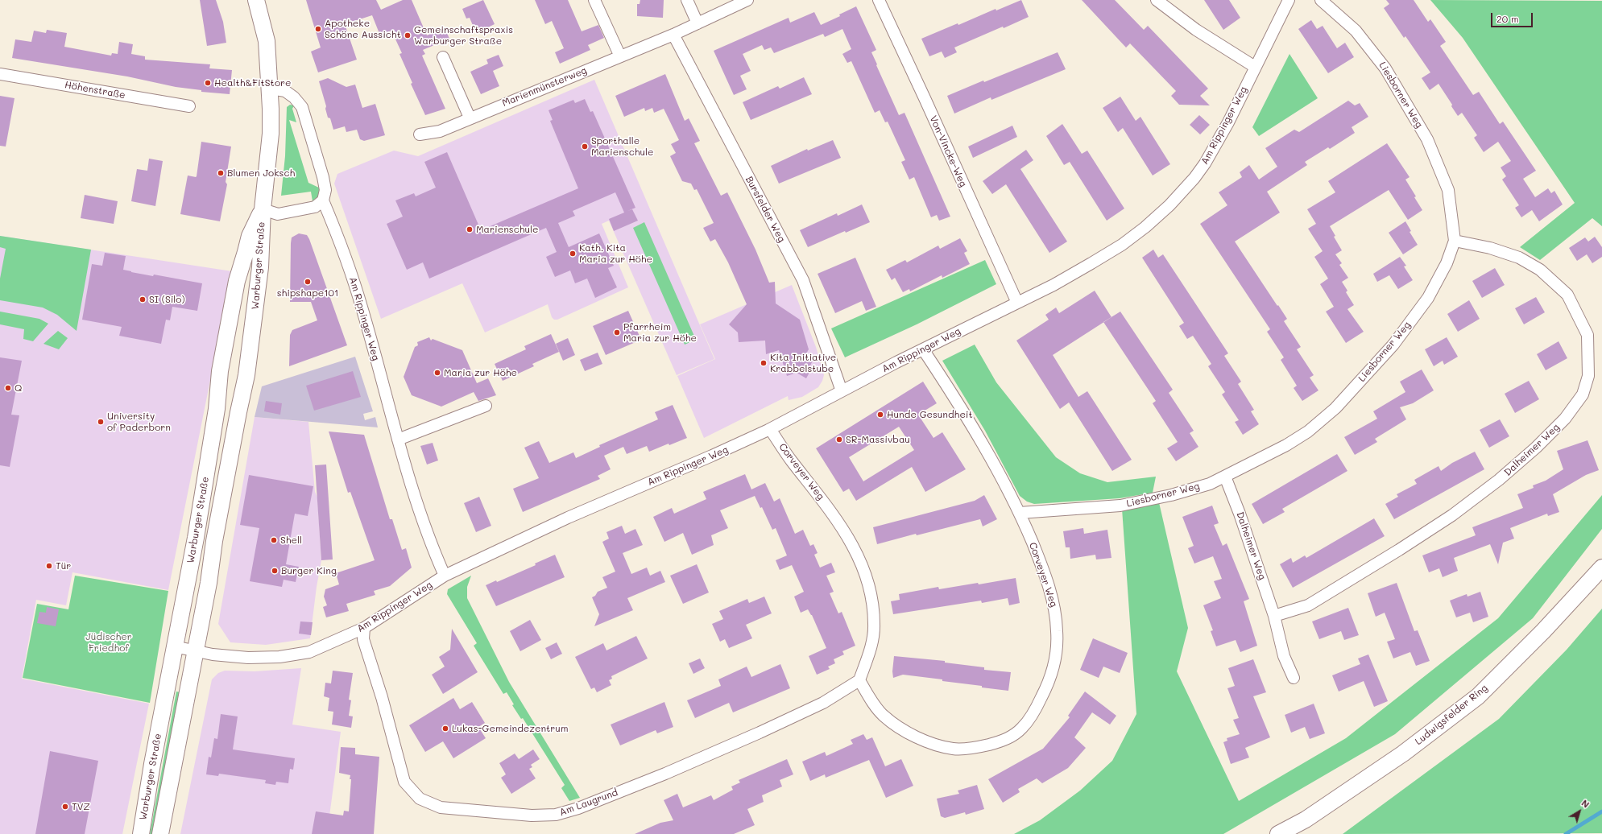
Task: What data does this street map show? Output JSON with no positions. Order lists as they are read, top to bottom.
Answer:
{
  "streets": {
    "main road": ["Warburger Straße", "Ludwigsfelder Ring"],
    "street": [
      "Marienmünsterweg",
      "Höhenstraße",
      "Liesborner Weg",
      "Am Rippinger Weg",
      "Von-Vincke-Weg",
      "Bursfelder Weg",
      "Dalheimer Weg",
      "Corveyer Weg",
      "Am Laugrund"
    ]
  },
  "crossings": [
    ["Marienmünsterweg", "Bursfelder Weg"],
    ["Liesborner Weg", "Dalheimer Weg"],
    ["Liesborner Weg", "Corveyer Weg"],
    ["Am Rippinger Weg", "Von-Vincke-Weg"],
    ["Am Rippinger Weg", "Bursfelder Weg"],
    ["Am Rippinger Weg", "Warburger Straße"],
    ["Am Rippinger Weg", "Corveyer Weg"],
    ["Am Rippinger Weg", "Am Laugrund"],
    ["Corveyer Weg", "Am Laugrund"]
  ],
  "parks": ["Jüdischer Friedhof"],
  "places": [
    "Apotheke Schöne Aussicht",
    "Gemeinschaftspraxis Warburger Straße",
    "Health&FitStore",
    "Sporthalle Marienschule",
    "Blumen Joksch",
    "Marienschule",
    "Kath. Kita Maria zur Höhe",
    "shipshape101",
    "SI (Silo)",
    "Pfarrheim Maria zur Höhe",
    "Kita Initiative Krabbelstube",
    "Maria zur Höhe",
    "Q",
    "Hunde Gesundheit",
    "University of Paderborn",
    "SR-Massivbau",
    "Shell",
    "Tür",
    "Burger King",
    "Lukas-Gemeindezentrum",
    "TVZ"
  ],
  "scale_bar": "20 m",
  "north": "top right"
}
